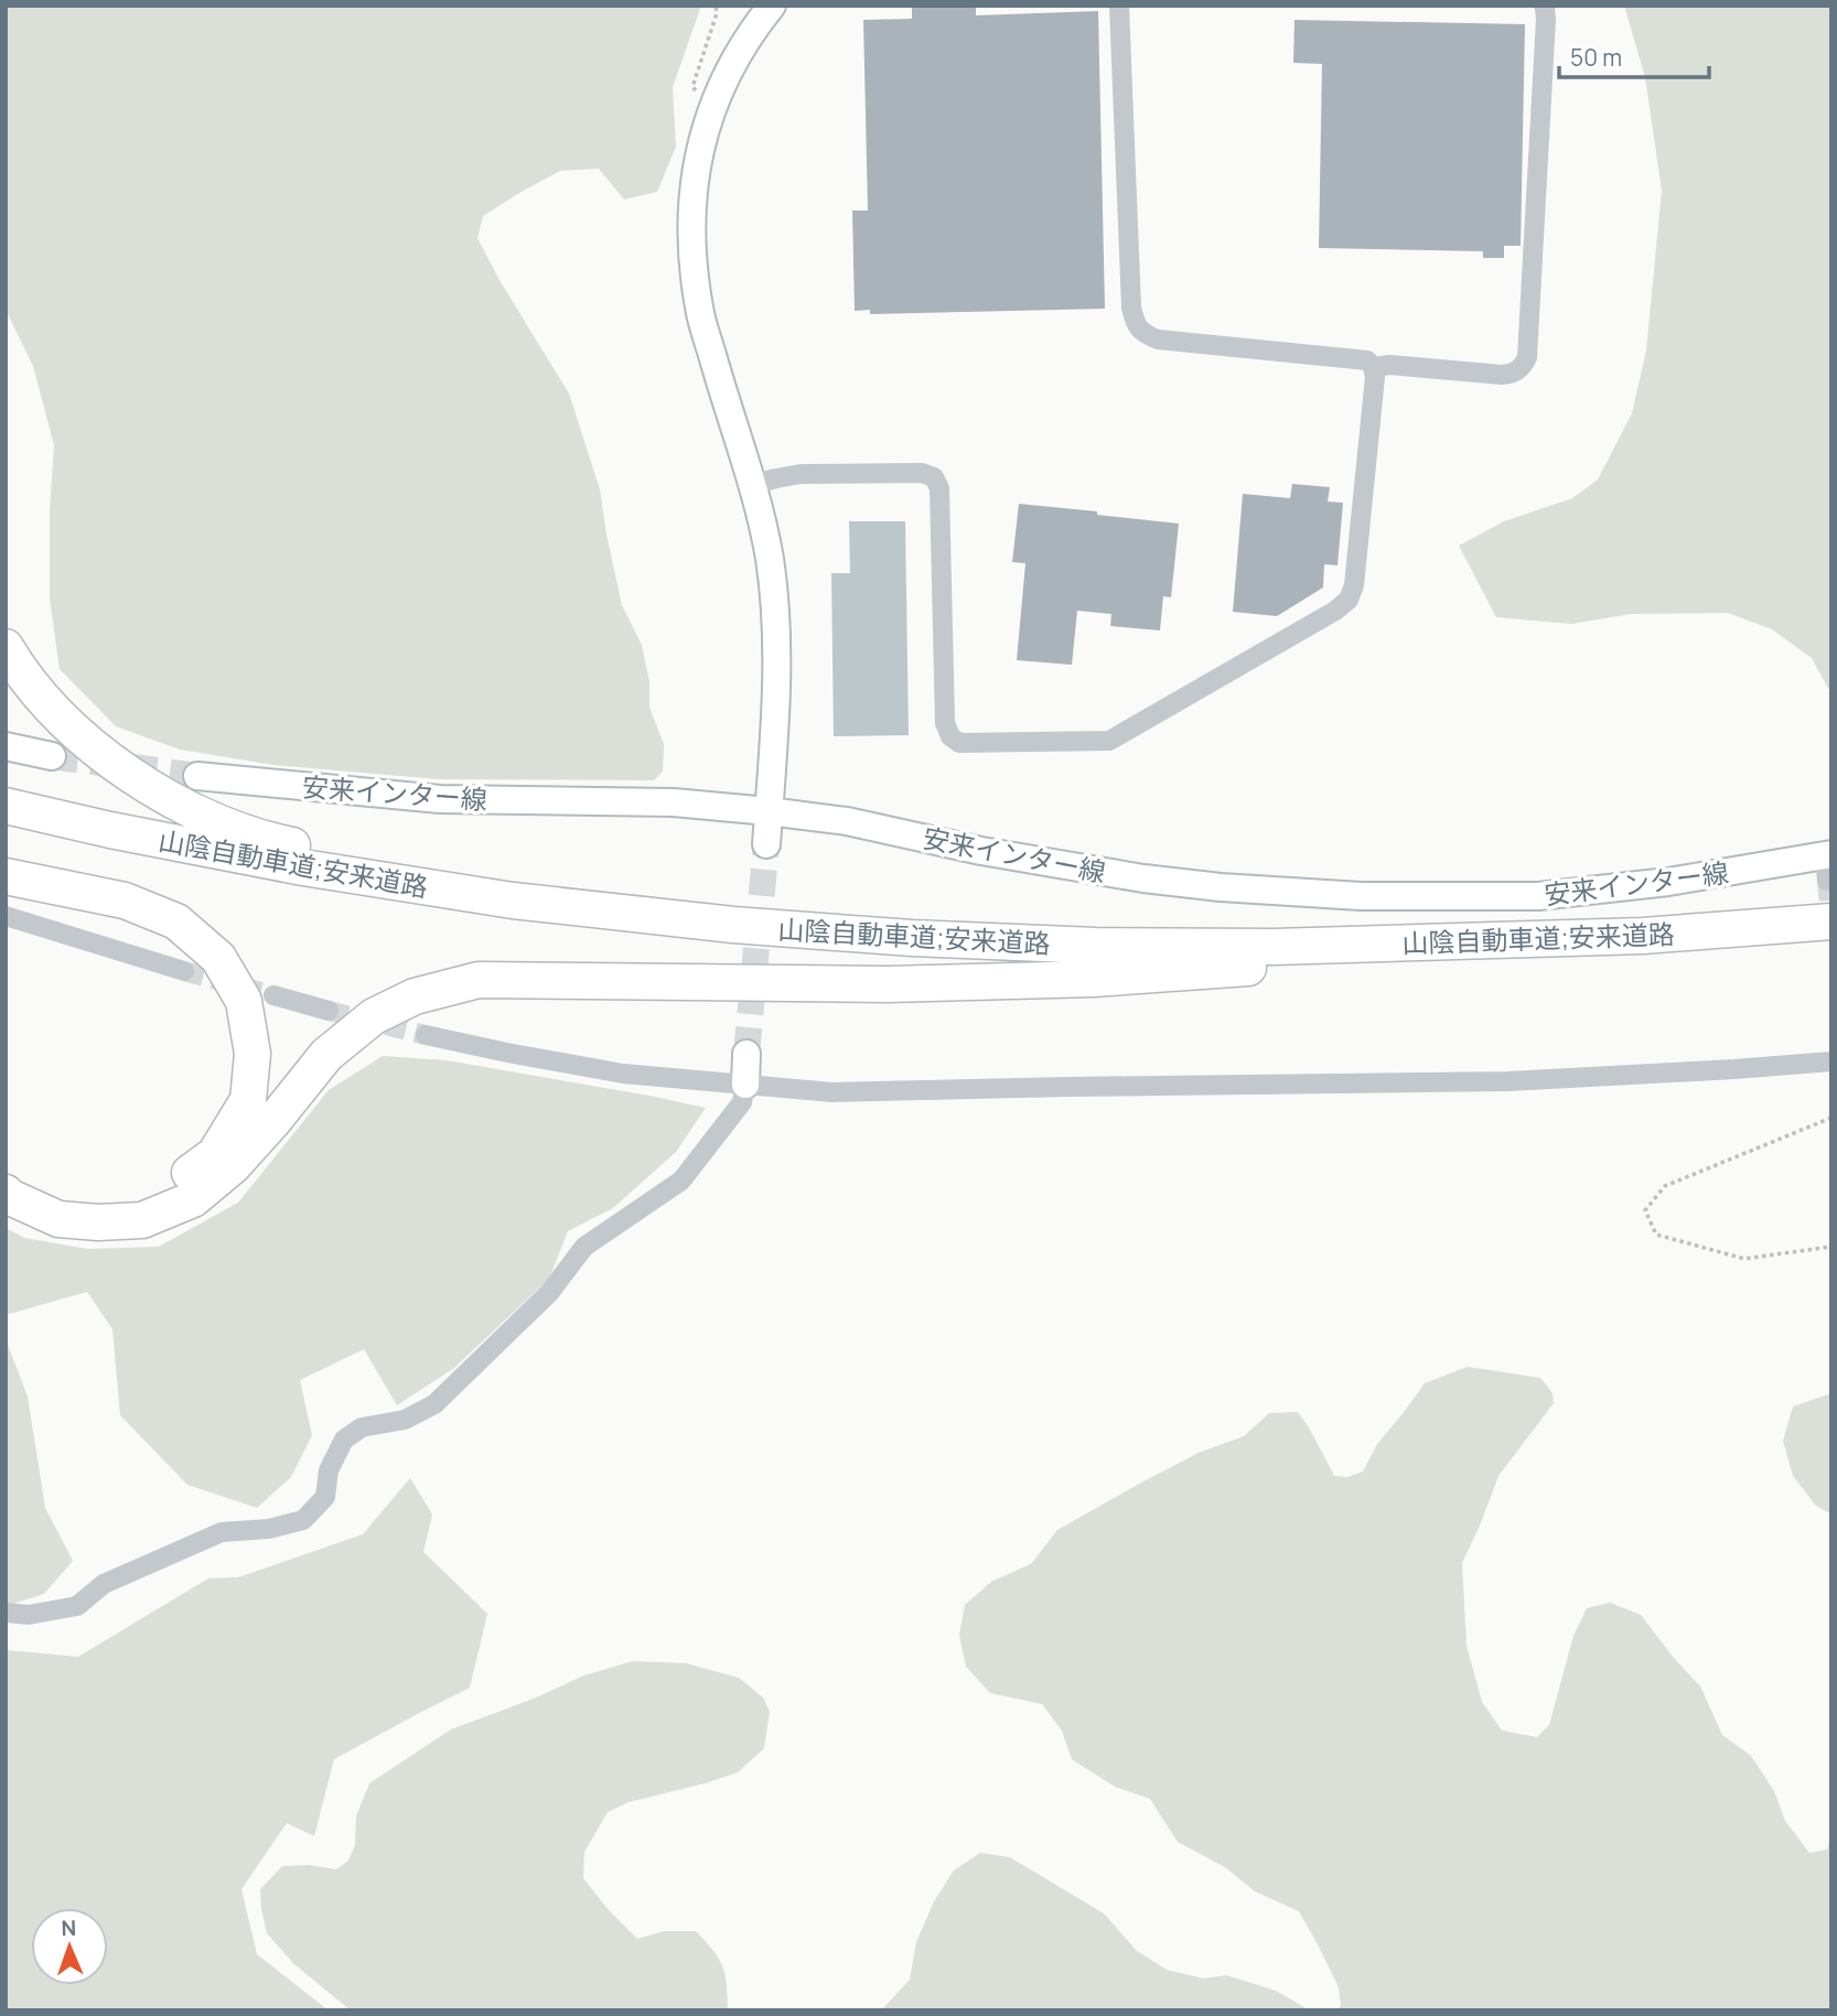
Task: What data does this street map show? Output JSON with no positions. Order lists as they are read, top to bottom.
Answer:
{
  "streets": {
    "highway": ["山陰自動車道;安来道路"],
    "main road": ["安来インター線"]
  },
  "scale_bar": "50 m",
  "north": "top"
}
